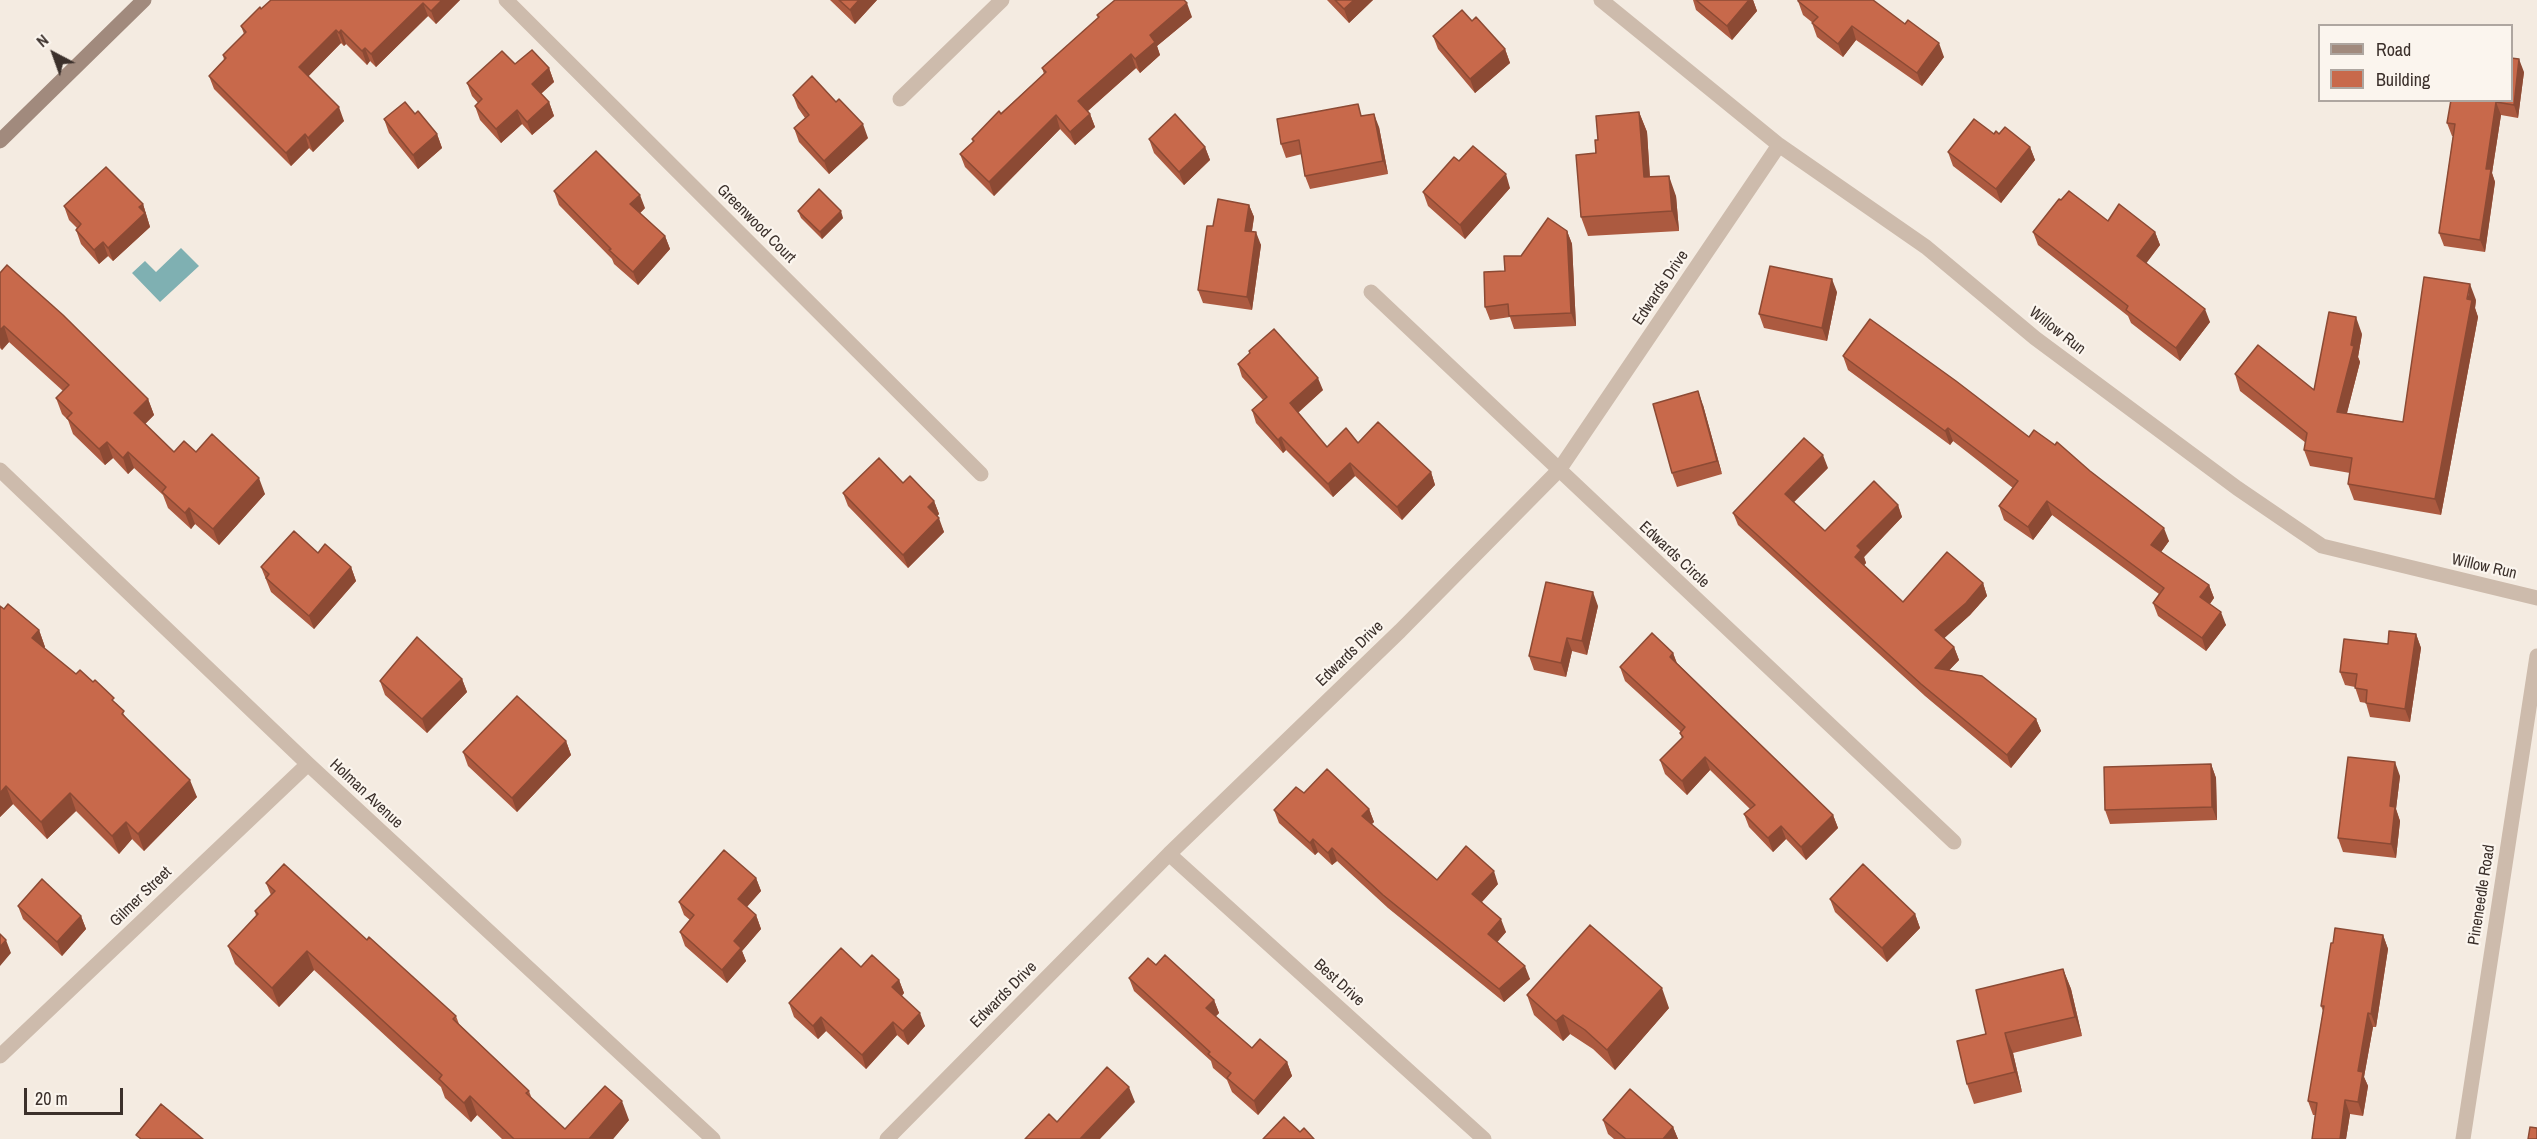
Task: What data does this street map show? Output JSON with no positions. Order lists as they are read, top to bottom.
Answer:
{
  "streets": {
    "street": [
      "Greenwood Court",
      "Edwards Drive",
      "Willow Run",
      "Edwards Circle",
      "Holman Avenue",
      "Pineneedle Road",
      "Gilmer Street",
      "Best Drive"
    ]
  },
  "crossings": [
    ["Edwards Drive", "Willow Run"],
    ["Edwards Drive", "Edwards Circle"],
    ["Edwards Drive", "Best Drive"],
    ["Holman Avenue", "Gilmer Street"]
  ],
  "legend": ["Road", "Building"],
  "scale_bar": "20 m",
  "north": "top left"
}
